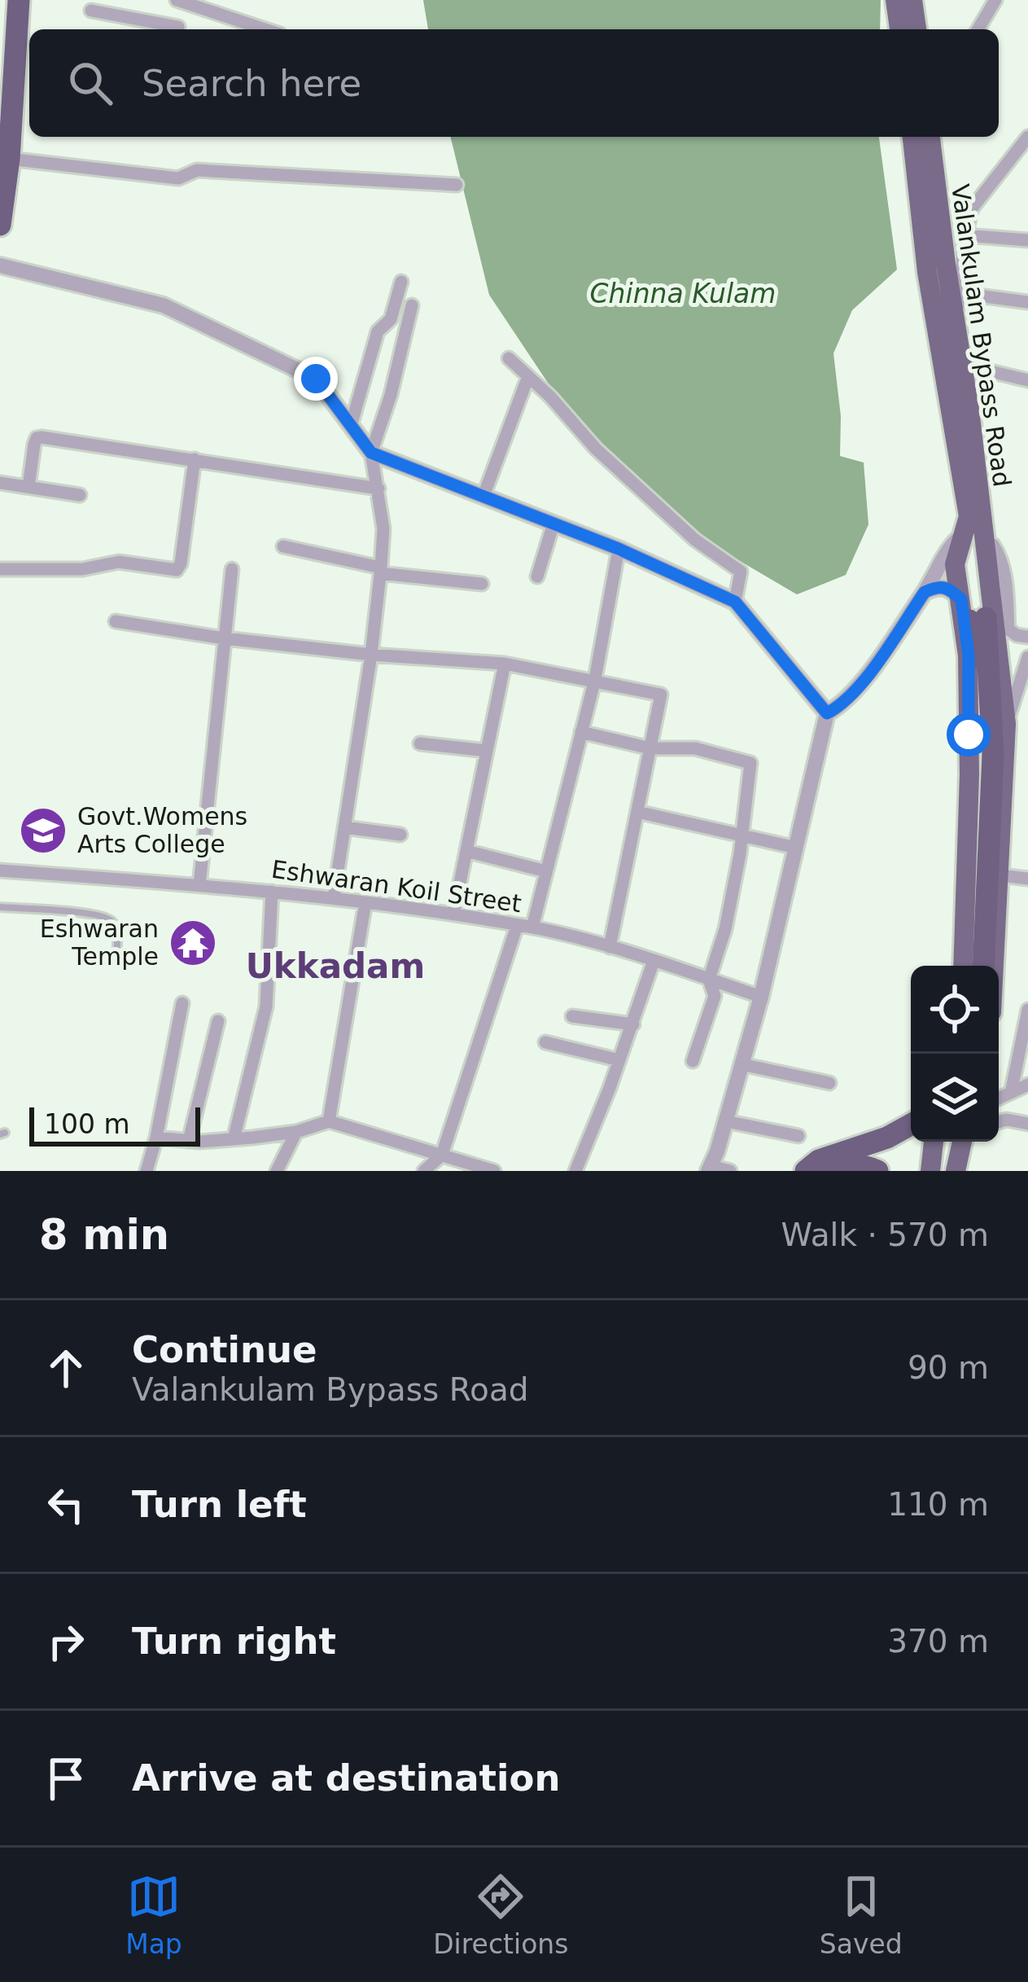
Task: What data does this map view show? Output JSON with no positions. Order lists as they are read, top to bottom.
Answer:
{
  "streets": {
    "main road": ["Valankulam Bypass Road"],
    "street": ["Eshwaran Koil Street"]
  },
  "districts": ["Ukkadam"],
  "water": ["Chinna Kulam"],
  "places": {
    "school or university": ["Govt.Womens Arts College"],
    "temple": ["Eshwaran Temple"]
  },
  "scale_bar": "100 m",
  "page": {
    "search": "Search here",
    "scale": "100 m",
    "heading": ["8 min", "Walk · 570 m"],
    "list": [
      ["Continue", "Valankulam Bypass Road", "90 m"],
      ["Turn left", "110 m"],
      ["Turn right", "370 m"],
      "Arrive at destination"
    ],
    "nav": ["Map", "Directions", "Saved"]
  }
}
